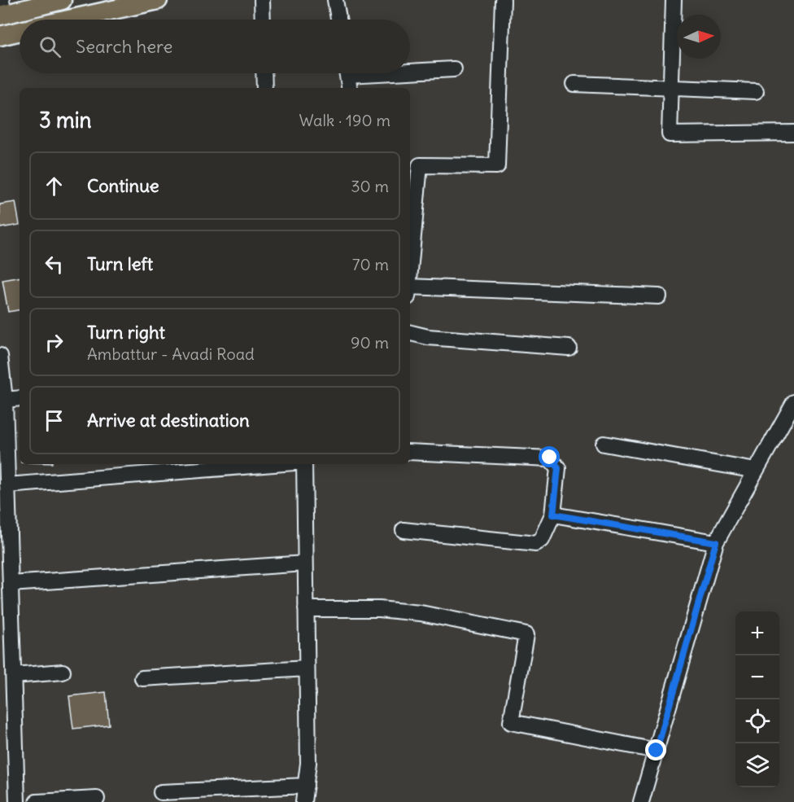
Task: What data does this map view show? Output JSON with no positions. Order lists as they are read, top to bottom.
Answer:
{
  "north": "right",
  "page": {
    "search": "Search here",
    "heading": ["3 min", "Walk · 190 m"],
    "list": [
      ["Continue", "30 m"],
      ["Turn left", "70 m"],
      ["Turn right", "Ambattur - Avadi Road", "90 m"],
      "Arrive at destination"
    ],
    "map_buttons": ["+", "−"]
  }
}
